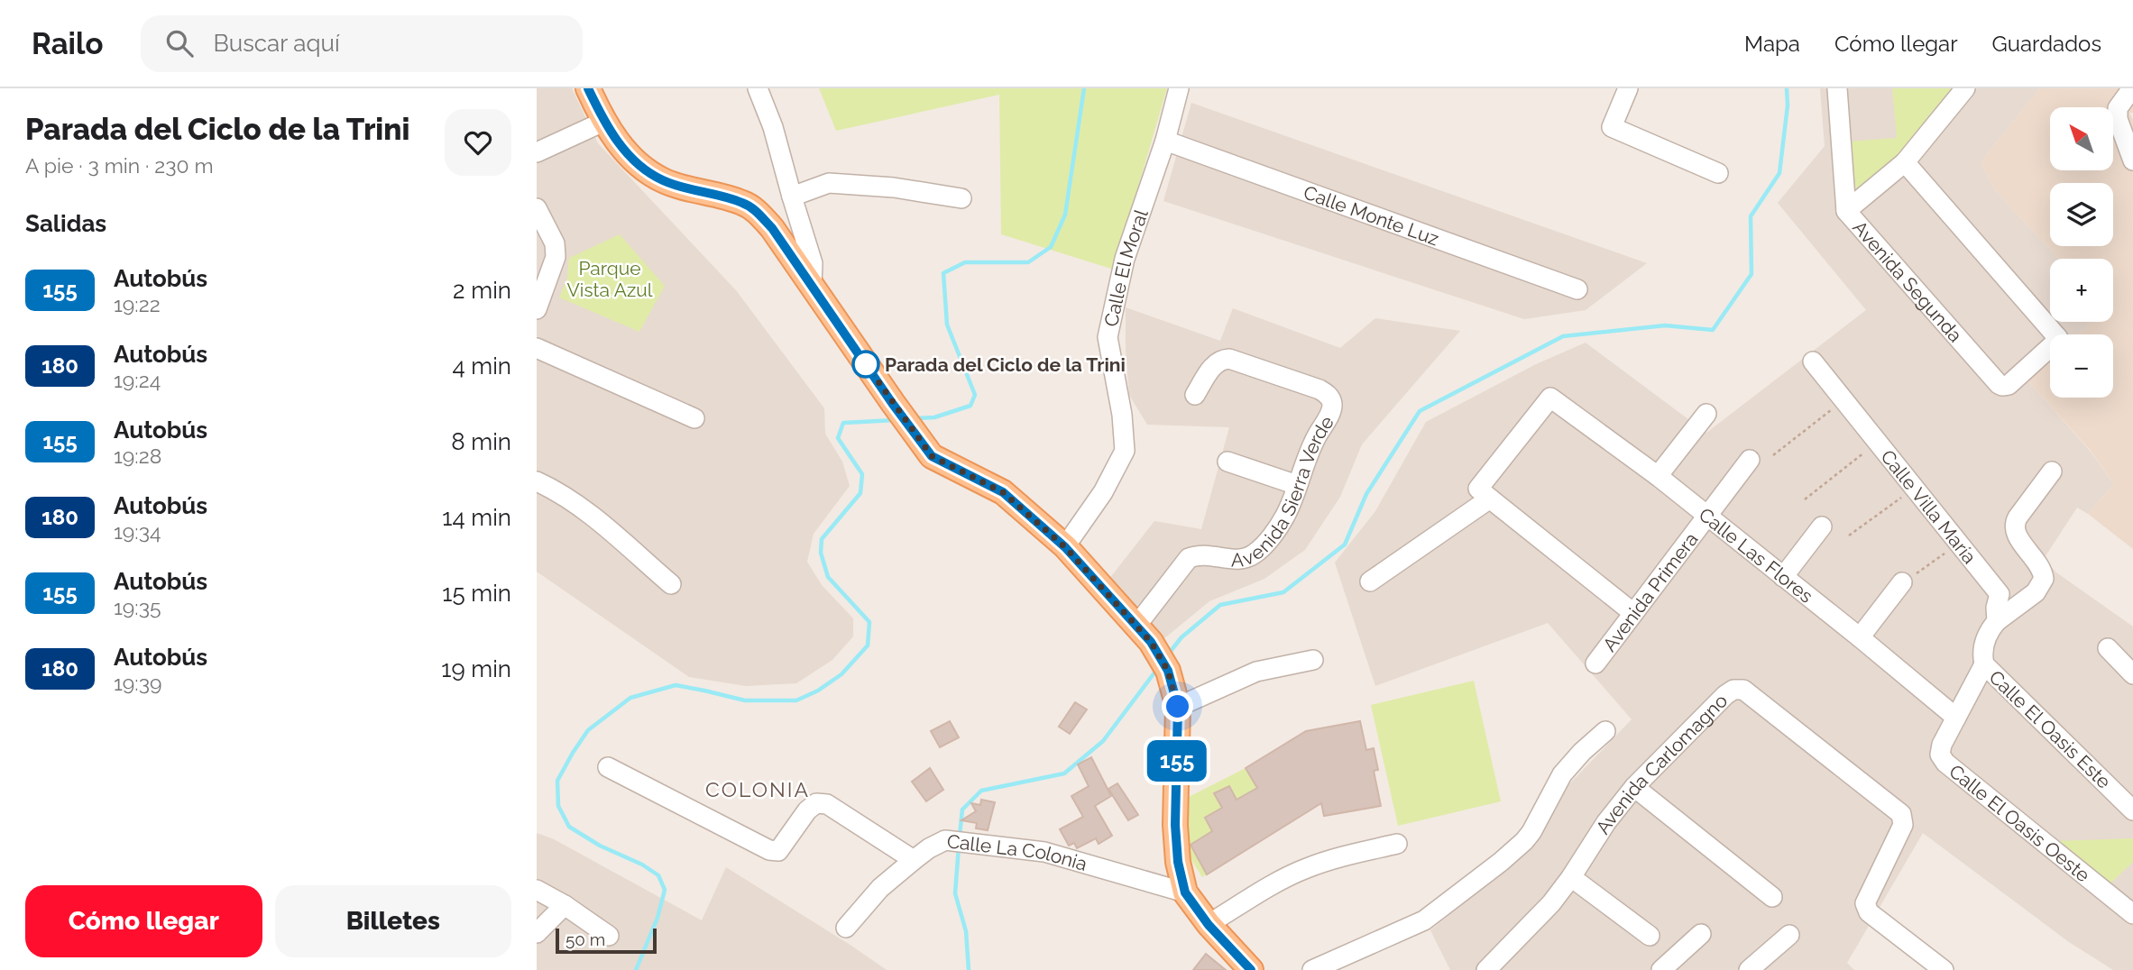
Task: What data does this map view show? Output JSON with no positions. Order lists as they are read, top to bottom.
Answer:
{
  "streets": {
    "street": [
      "Calle Monte Luz",
      "Calle El Moral",
      "Avenida Segunda",
      "Avenida Sierra Verde",
      "Calle Villa María",
      "Calle Las Flores",
      "Avenida Primera",
      "Calle El Oasis Este",
      "Avenida Carlomagno",
      "Calle El Oasis Oeste",
      "Calle La Colonia"
    ]
  },
  "crossings": [
    ["Calle Monte Luz", "Calle El Moral"],
    ["Calle Villa María", "Calle El Oasis Este"],
    ["Calle Las Flores", "Avenida Primera"],
    ["Calle Las Flores", "Calle El Oasis Este"],
    ["Calle Las Flores", "Calle El Oasis Oeste"],
    ["Calle El Oasis Este", "Calle El Oasis Oeste"]
  ],
  "districts": ["COLONIA"],
  "parks": ["Parque Vista Azul"],
  "places": ["Parada del Ciclo de la Trini"],
  "lines": ["bus line 155"],
  "scale_bar": "50 m",
  "north": "top left",
  "page": {
    "header": "Railo",
    "search": "Buscar aquí",
    "nav": ["Mapa", "Cómo llegar", "Guardados"],
    "heading": [
      ["Parada del Ciclo de la Trini", "A pie · 3 min · 230 m"],
      "Salidas"
    ],
    "on_map": "155",
    "map_buttons": ["+", "−"],
    "list": [
      {
        "mark": "155",
        "name": "Autobús",
        "note": "19:22",
        "value": "2 min"
      },
      {
        "mark": "180",
        "name": "Autobús",
        "note": "19:24",
        "value": "4 min"
      },
      {
        "mark": "155",
        "name": "Autobús",
        "note": "19:28",
        "value": "8 min"
      },
      {
        "mark": "180",
        "name": "Autobús",
        "note": "19:34",
        "value": "14 min"
      },
      {
        "mark": "155",
        "name": "Autobús",
        "note": "19:35",
        "value": "15 min"
      },
      {
        "mark": "180",
        "name": "Autobús",
        "note": "19:39",
        "value": "19 min"
      }
    ],
    "buttons": ["Cómo llegar", "Billetes"],
    "scale": "50 m"
  }
}
